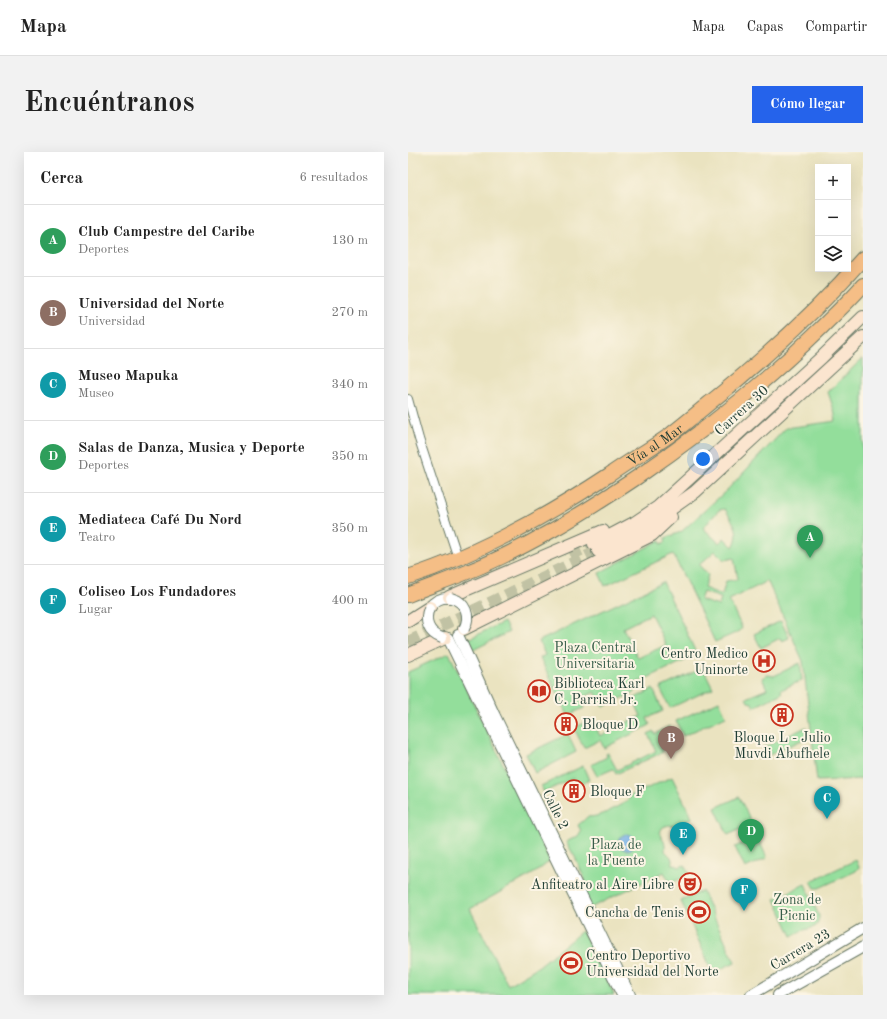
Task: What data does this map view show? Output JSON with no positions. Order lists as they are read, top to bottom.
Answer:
{
  "streets": {
    "highway": ["Vía al Mar"],
    "main road": ["Carrera 30"],
    "street": ["Calle 2", "Carrera 23"]
  },
  "parks": ["Plaza Central Universitaria", "Plaza de la Fuente", "Zona de Picnic"],
  "places": {
    "hospital": ["Centro Medico Uninorte"],
    "library": ["Biblioteca Karl C. Parrish Jr."],
    "building": ["Bloque L - Julio Muvdi Abufhele", "Bloque D", "Bloque F"],
    "theatre": ["Anfiteatro al Aire Libre"],
    "sports": ["Cancha de Tenis", "Centro Deportivo Universidad del Norte"]
  },
  "page": {
    "header": "Mapa",
    "nav": ["Mapa", "Capas", "Compartir"],
    "buttons": "Cómo llegar",
    "title": "Encuéntranos",
    "heading": ["Cerca", "6 resultados"],
    "map_buttons": ["+", "−"],
    "list": [
      {
        "mark": "A",
        "name": "Club Campestre del Caribe",
        "note": "Deportes",
        "value": "130 m"
      },
      {
        "mark": "B",
        "name": "Universidad del Norte",
        "note": "Universidad",
        "value": "270 m"
      },
      {
        "mark": "C",
        "name": "Museo Mapuka",
        "note": "Museo",
        "value": "340 m"
      },
      {
        "mark": "D",
        "name": "Salas de Danza, Musica y Deporte",
        "note": "Deportes",
        "value": "350 m"
      },
      {
        "mark": "E",
        "name": "Mediateca Café Du Nord",
        "note": "Teatro",
        "value": "350 m"
      },
      {
        "mark": "F",
        "name": "Coliseo Los Fundadores",
        "note": "Lugar",
        "value": "400 m"
      }
    ],
    "pins": [
      "A",
      "B",
      "C",
      "D",
      "E",
      "F"
    ]
  }
}
